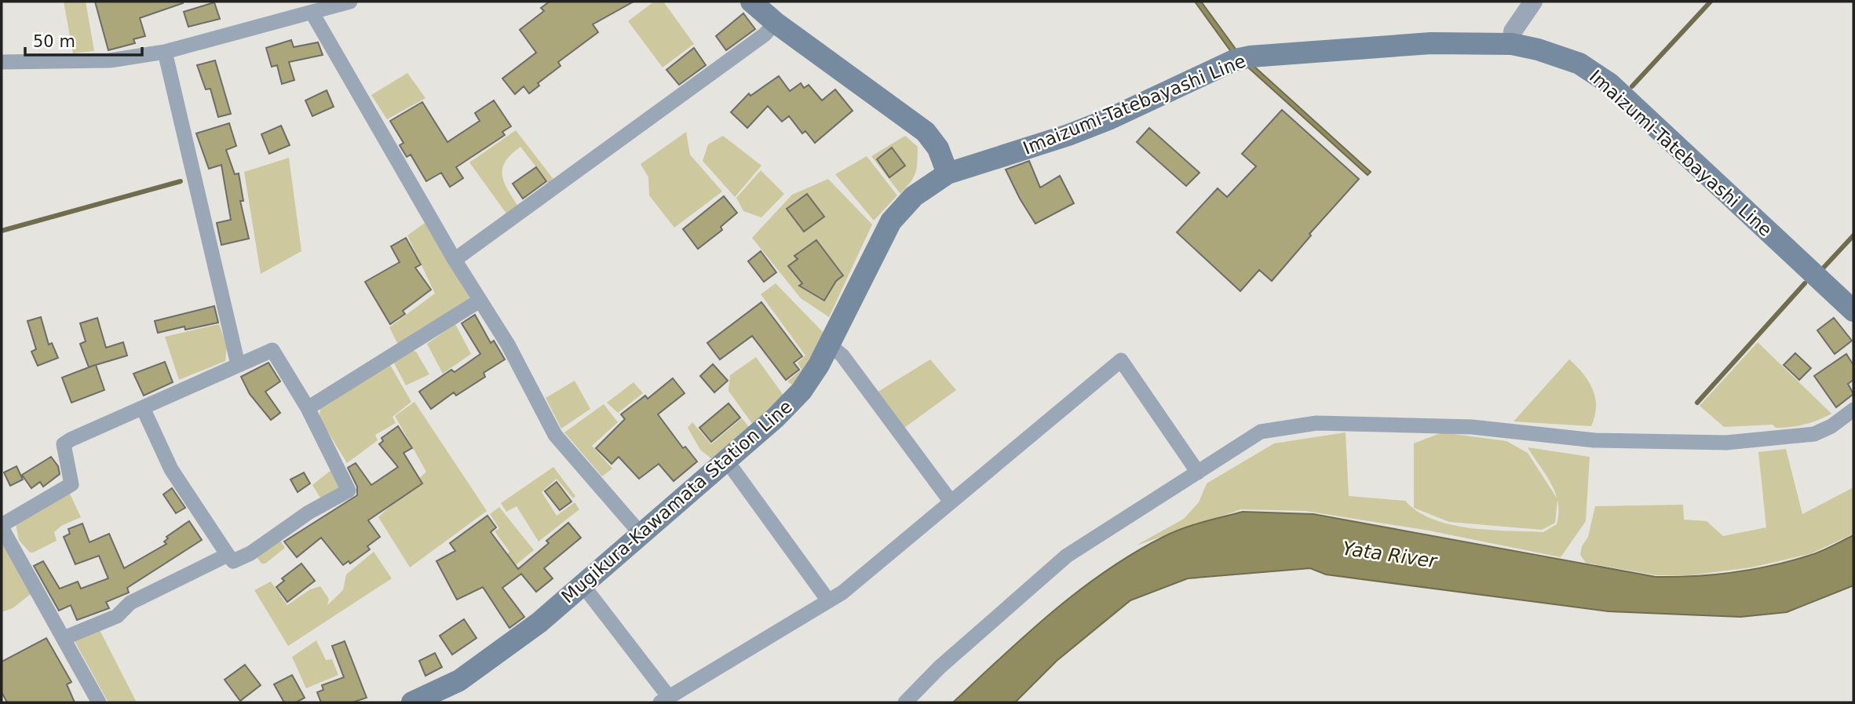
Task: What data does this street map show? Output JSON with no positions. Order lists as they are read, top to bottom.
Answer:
{
  "streets": {
    "main road": ["Imaizumi-Tatebayashi Line", "Mugikura-Kawamata Station Line"]
  },
  "crossings": [
    ["Imaizumi-Tatebayashi Line", "Mugikura-Kawamata Station Line"]
  ],
  "water": ["Yata River"],
  "scale_bar": "50 m"
}
